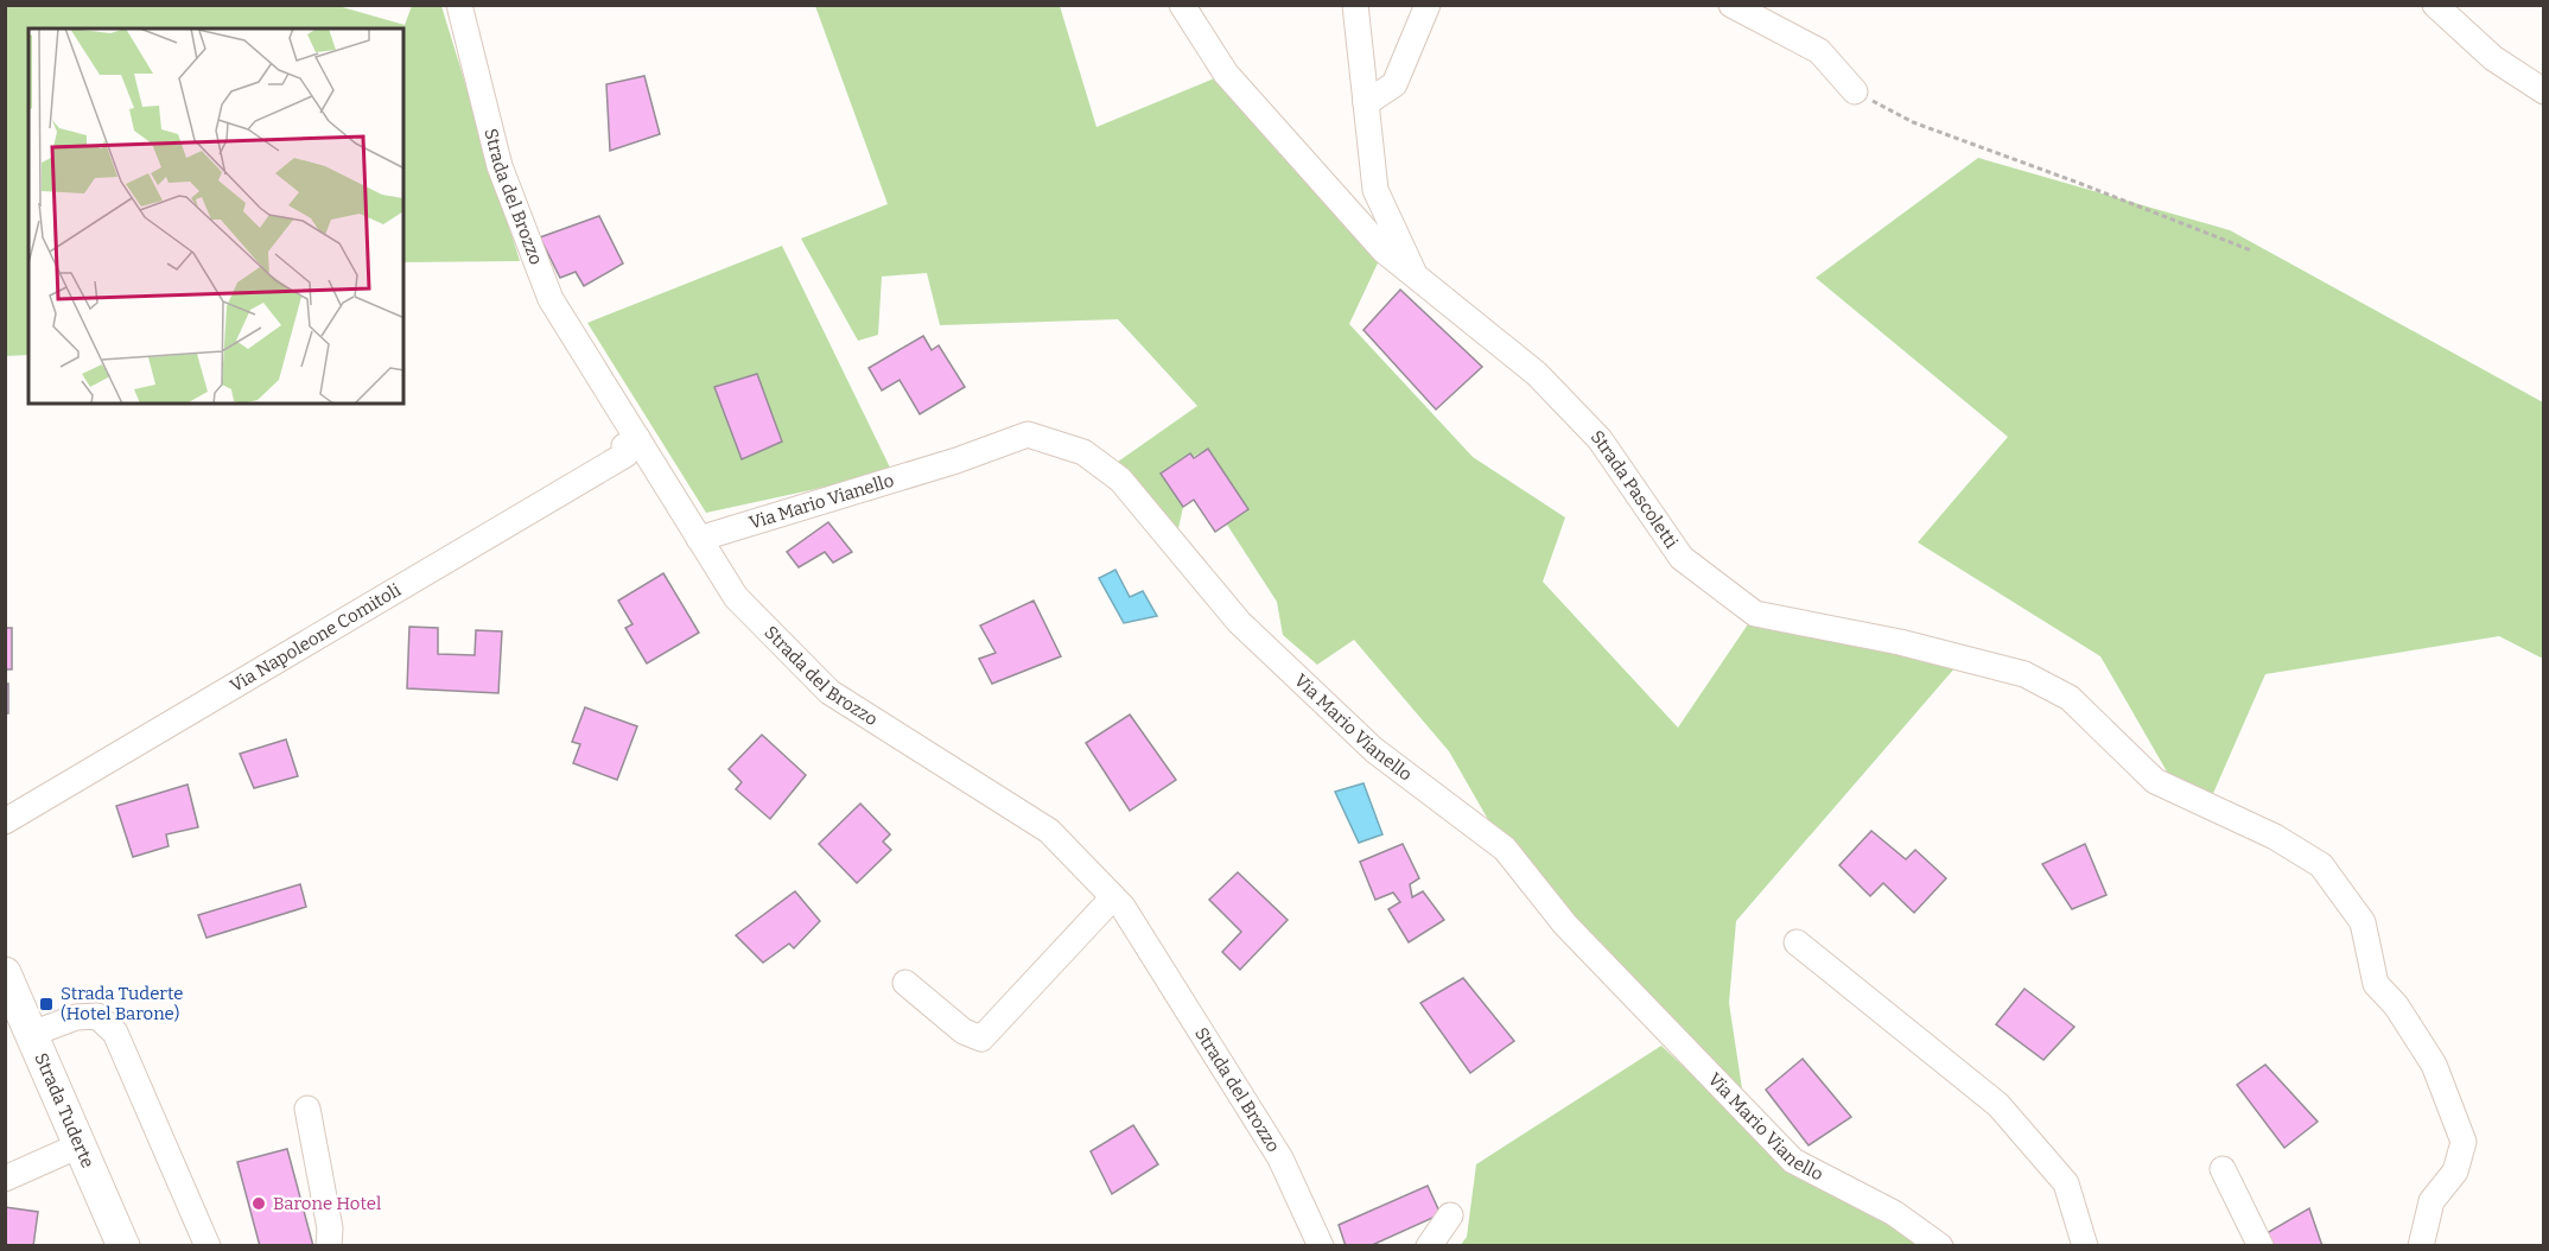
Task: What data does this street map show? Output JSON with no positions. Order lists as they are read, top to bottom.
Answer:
{
  "streets": {
    "main road": ["Strada Tuderte"],
    "street": [
      "Strada del Brozzo",
      "Strada Pascoletti",
      "Via Mario Vianello",
      "Via Napoleone Comitoli"
    ]
  },
  "crossings": [
    ["Strada del Brozzo", "Via Mario Vianello"],
    ["Strada del Brozzo", "Via Napoleone Comitoli"]
  ],
  "places": {
    "transit": ["Strada Tuderte (Hotel Barone)"],
    "other": ["Barone Hotel"]
  }
}
